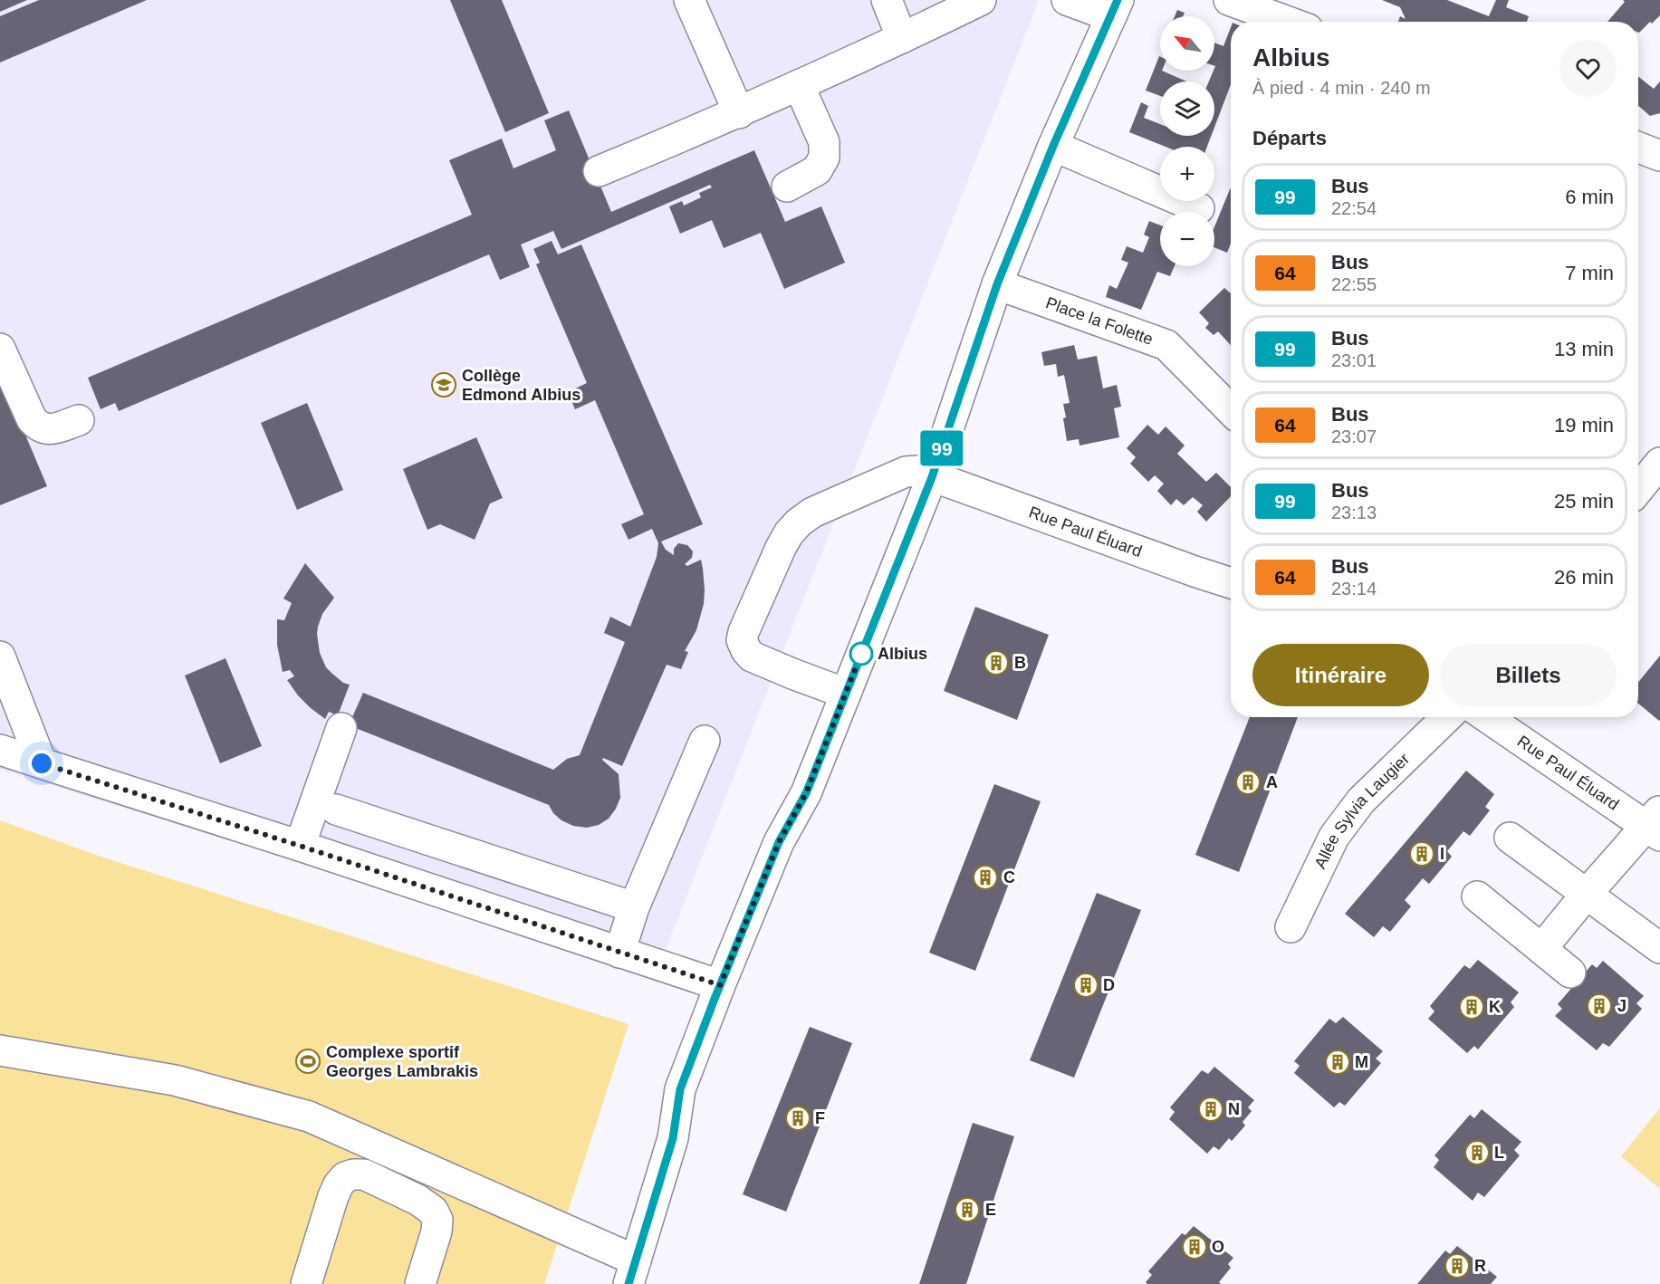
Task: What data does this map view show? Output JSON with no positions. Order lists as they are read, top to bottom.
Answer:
{
  "streets": {
    "street": ["Place la Folette", "Rue Paul Éluard", "Allée Sylvia Laugier"]
  },
  "places": {
    "school or university": ["Collège Edmond Albius"],
    "other": ["Albius"],
    "building": [
      "B",
      "A",
      "I",
      "C",
      "D",
      "J",
      "K",
      "M",
      "N",
      "F",
      "L",
      "E",
      "O",
      "R"
    ],
    "sports": ["Complexe sportif Georges Lambrakis"]
  },
  "lines": ["bus line 99"],
  "north": "top left",
  "page": {
    "on_map": "99",
    "map_buttons": ["+", "−"],
    "heading": [
      ["Albius", "À pied · 4 min · 240 m"],
      "Départs"
    ],
    "list": [
      {
        "mark": "99",
        "name": "Bus",
        "note": "22:54",
        "value": "6 min"
      },
      {
        "mark": "64",
        "name": "Bus",
        "note": "22:55",
        "value": "7 min"
      },
      {
        "mark": "99",
        "name": "Bus",
        "note": "23:01",
        "value": "13 min"
      },
      {
        "mark": "64",
        "name": "Bus",
        "note": "23:07",
        "value": "19 min"
      },
      {
        "mark": "99",
        "name": "Bus",
        "note": "23:13",
        "value": "25 min"
      },
      {
        "mark": "64",
        "name": "Bus",
        "note": "23:14",
        "value": "26 min"
      }
    ],
    "buttons": ["Itinéraire", "Billets"]
  }
}
